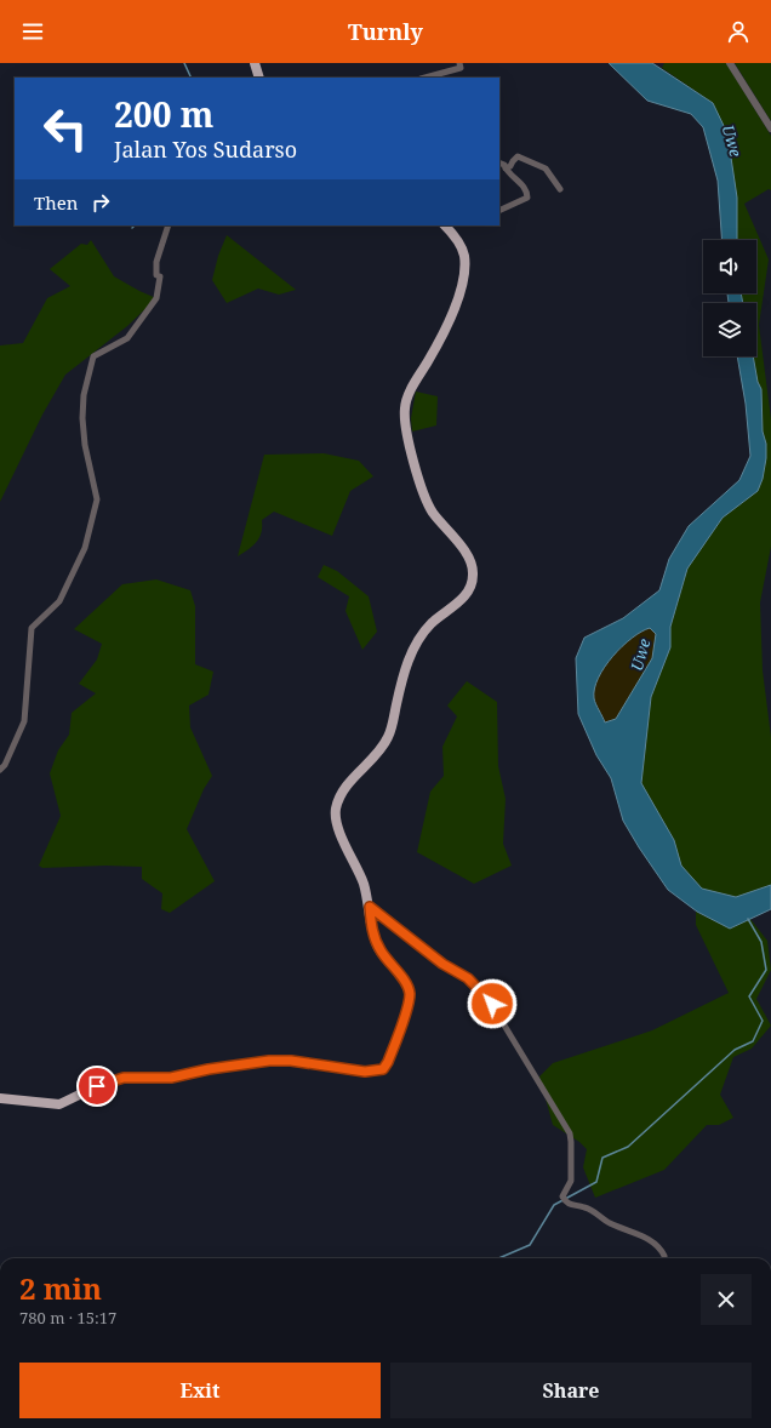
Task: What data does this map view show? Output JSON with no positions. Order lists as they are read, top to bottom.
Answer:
{
  "water": ["Uwe"],
  "page": {
    "header": "Turnly",
    "turn": ["200 m", "Jalan Yos Sudarso"],
    "then": "Then",
    "heading": ["2 min", "780 m · 15:17"],
    "buttons": ["Exit", "Share"]
  }
}
